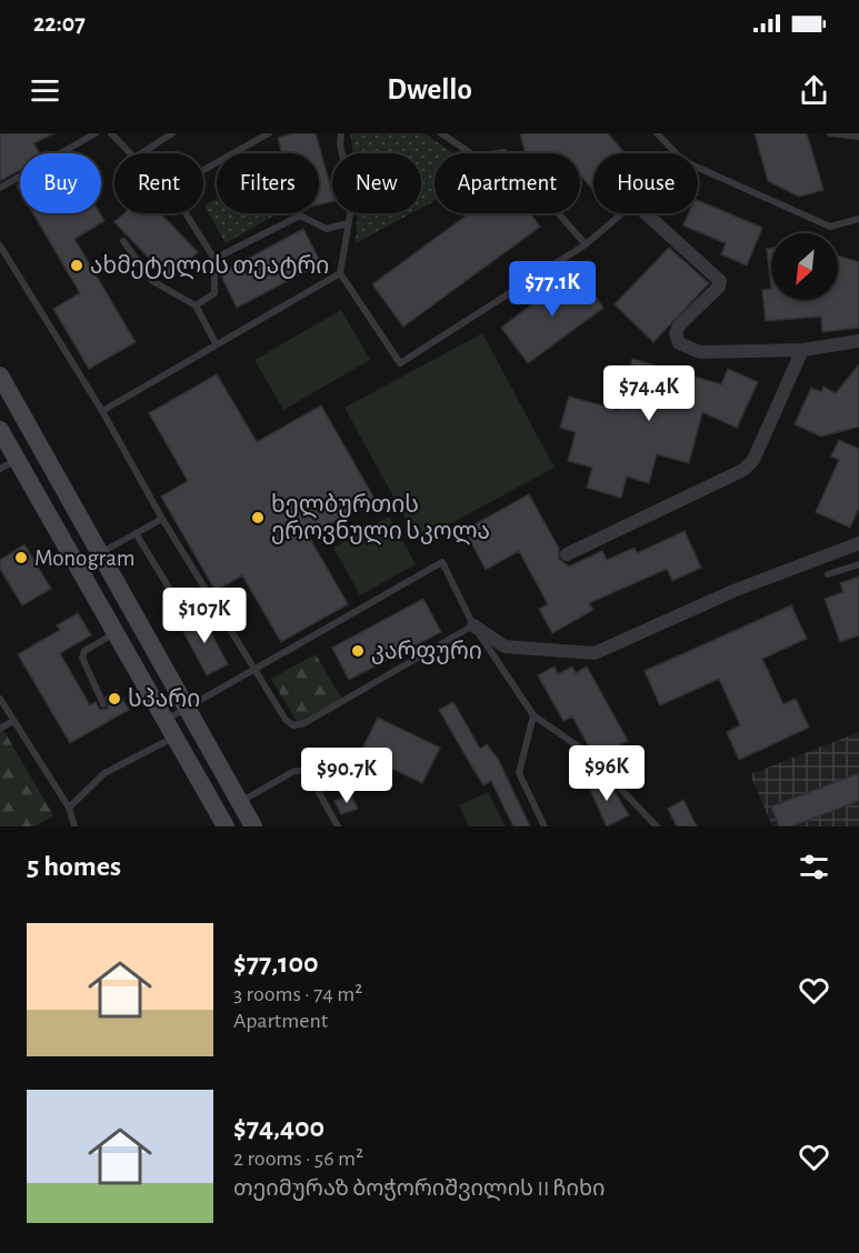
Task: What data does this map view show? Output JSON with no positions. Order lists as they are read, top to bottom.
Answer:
{
  "places": [
    "ახმეტელის თეატრი",
    "ხელბურთის ეროვნული სკოლა",
    "Monogram",
    "კარფური",
    "სპარი"
  ],
  "north": "bottom left",
  "page": {
    "status": "22:07",
    "header": "Dwello",
    "chip": [
      "Buy",
      "Rent",
      "Filters",
      "New",
      "Apartment",
      "House"
    ],
    "price": [
      "$77.1K",
      "$74.4K",
      "$107K",
      "$96K",
      "$90.7K"
    ],
    "heading": "5 homes",
    "list": [
      {
        "name": "$77,100",
        "note": "3 rooms · 74 m² · Apartment"
      },
      {
        "name": "$74,400",
        "note": "2 rooms · 56 m² · თეიმურაზ ბოჭორიშვილის II ჩიხი"
      }
    ]
  }
}
